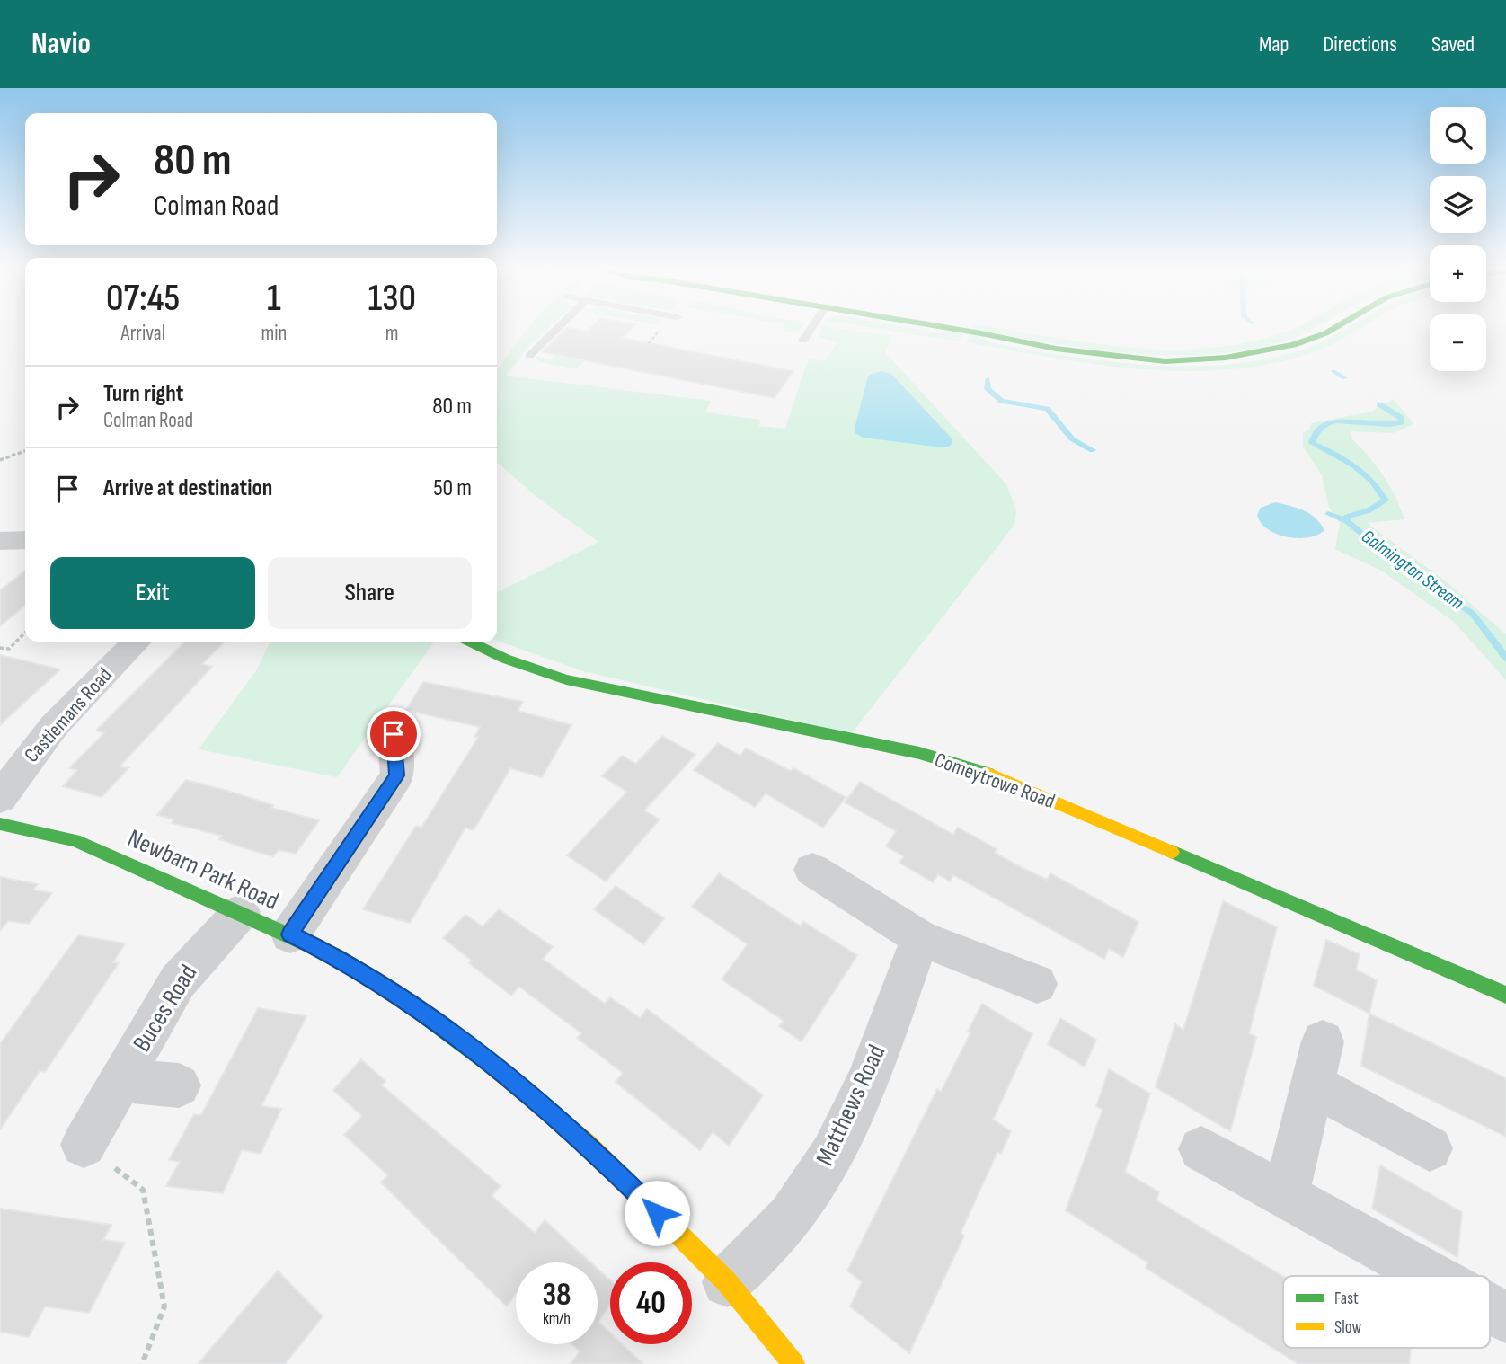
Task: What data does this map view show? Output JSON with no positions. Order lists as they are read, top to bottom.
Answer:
{
  "streets": {
    "street": [
      "Castlemans Road",
      "Comeytrowe Road",
      "Newbarn Park Road",
      "Buces Road",
      "Matthews Road"
    ]
  },
  "crossings": [
    ["Newbarn Park Road", "Buces Road"],
    ["Newbarn Park Road", "Matthews Road"]
  ],
  "water": ["Galmington Stream"],
  "legend": ["Fast", "Slow"],
  "page": {
    "header": "Navio",
    "nav": ["Map", "Directions", "Saved"],
    "map_buttons": ["+", "−"],
    "turn": ["80 m", "Colman Road"],
    "eta": [
      "07:45",
      "Arrival",
      "1",
      "min",
      "130",
      "m"
    ],
    "list": [
      {
        "name": "Turn right",
        "note": "Colman Road",
        "value": "80 m"
      },
      {
        "name": "Arrive at destination",
        "value": "50 m"
      }
    ],
    "buttons": ["Exit", "Share"],
    "speed": "38 km/h",
    "limit": "40"
  }
}
